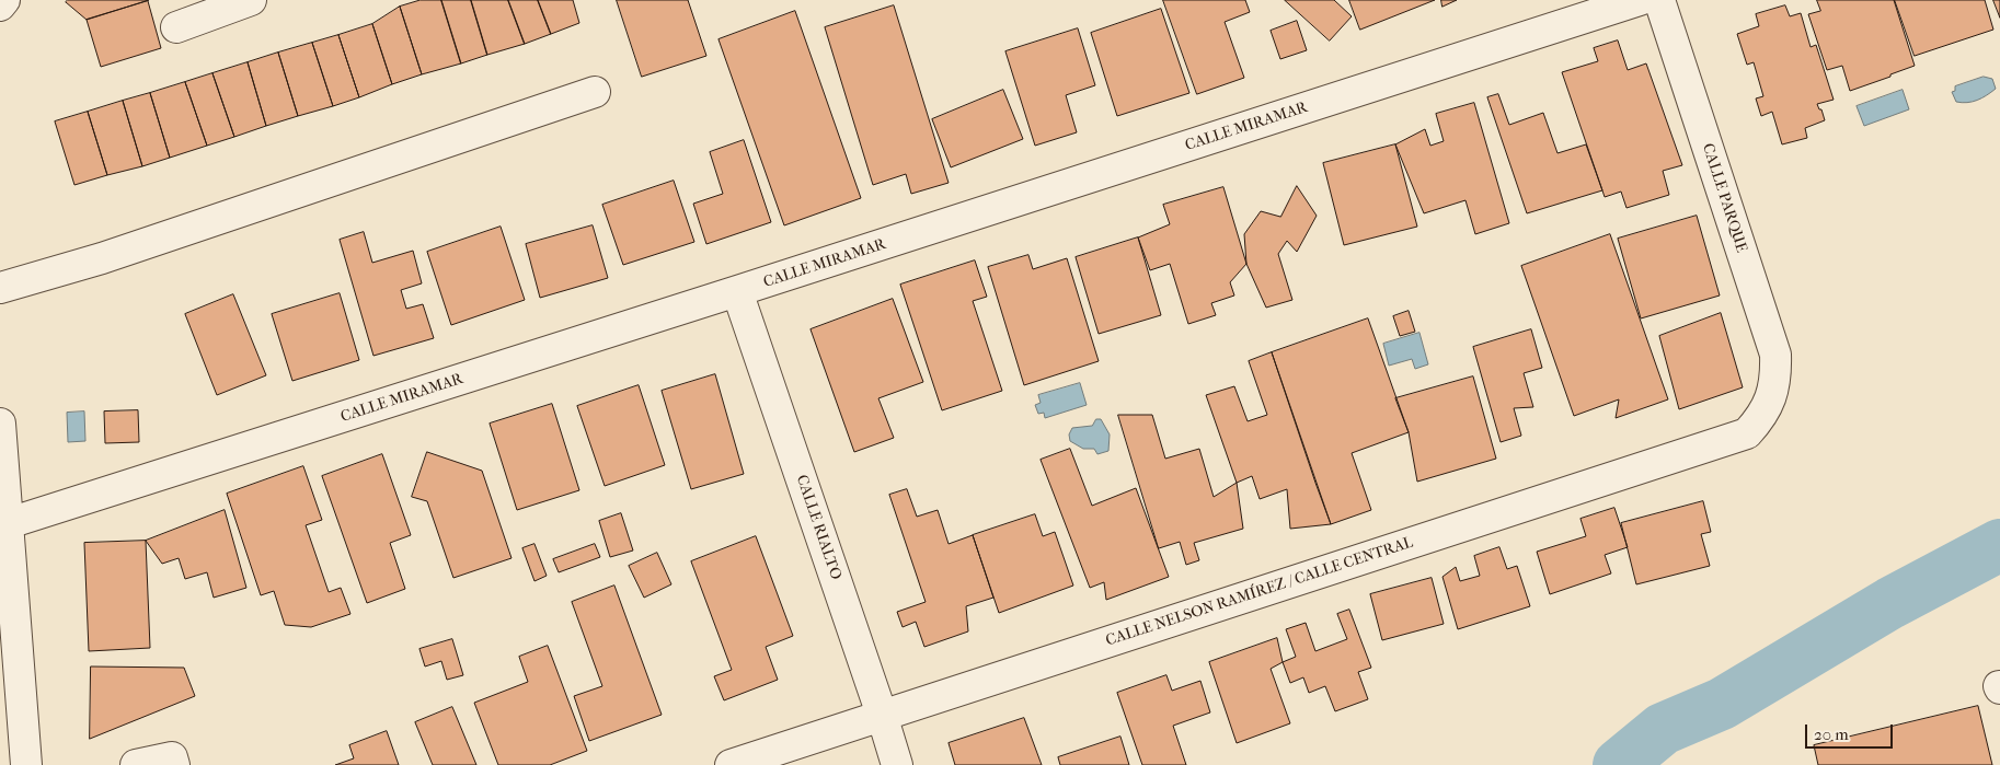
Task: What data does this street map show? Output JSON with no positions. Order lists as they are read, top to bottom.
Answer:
{
  "streets": {
    "street": [
      "CALLE MIRAMAR",
      "CALLE PARQUE",
      "CALLE RIALTO",
      "CALLE NELSON RAMÍREZ / CALLE CENTRAL"
    ]
  },
  "crossings": [
    ["CALLE MIRAMAR", "CALLE RIALTO"],
    ["CALLE PARQUE", "CALLE NELSON RAMÍREZ / CALLE CENTRAL"],
    ["CALLE RIALTO", "CALLE NELSON RAMÍREZ / CALLE CENTRAL"]
  ],
  "scale_bar": "20 m"
}
